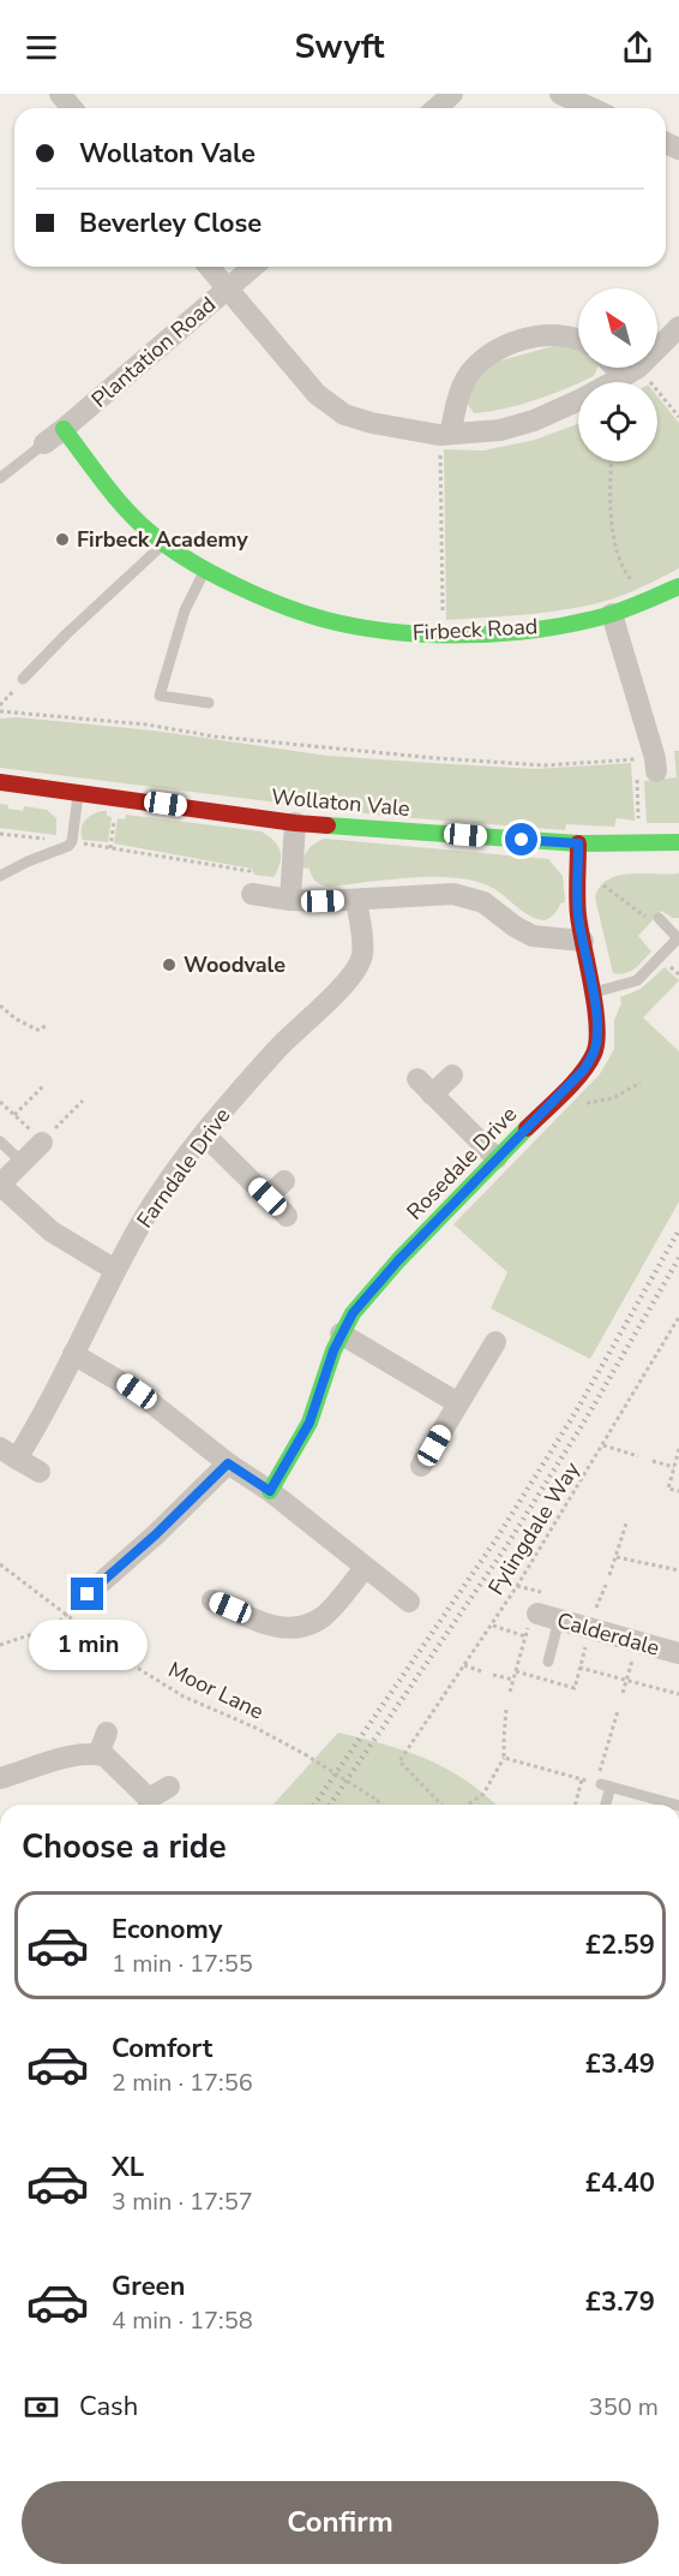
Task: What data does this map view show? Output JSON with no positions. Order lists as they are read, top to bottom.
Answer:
{
  "streets": {
    "street": [
      "Plantation Road",
      "Firbeck Road",
      "Wollaton Vale",
      "Rosedale Drive",
      "Farndale Drive",
      "Calderdale"
    ],
    "path": ["Fylingdale Way", "Moor Lane"]
  },
  "crossings": [
    ["Plantation Road", "Firbeck Road"],
    ["Wollaton Vale", "Rosedale Drive"]
  ],
  "places": ["Firbeck Academy", "Woodvale"],
  "north": "top left",
  "page": {
    "header": "Swyft",
    "banner": ["Wollaton Vale", "Beverley Close"],
    "bubble": "1 min",
    "heading": "Choose a ride",
    "list": [
      {
        "name": "Economy",
        "note": "1 min · 17:55",
        "value": "£2.59"
      },
      {
        "name": "Comfort",
        "note": "2 min · 17:56",
        "value": "£3.49"
      },
      {
        "name": "XL",
        "note": "3 min · 17:57",
        "value": "£4.40"
      },
      {
        "name": "Green",
        "note": "4 min · 17:58",
        "value": "£3.79"
      }
    ],
    "pay": ["Cash", "350 m"],
    "buttons": "Confirm"
  }
}
